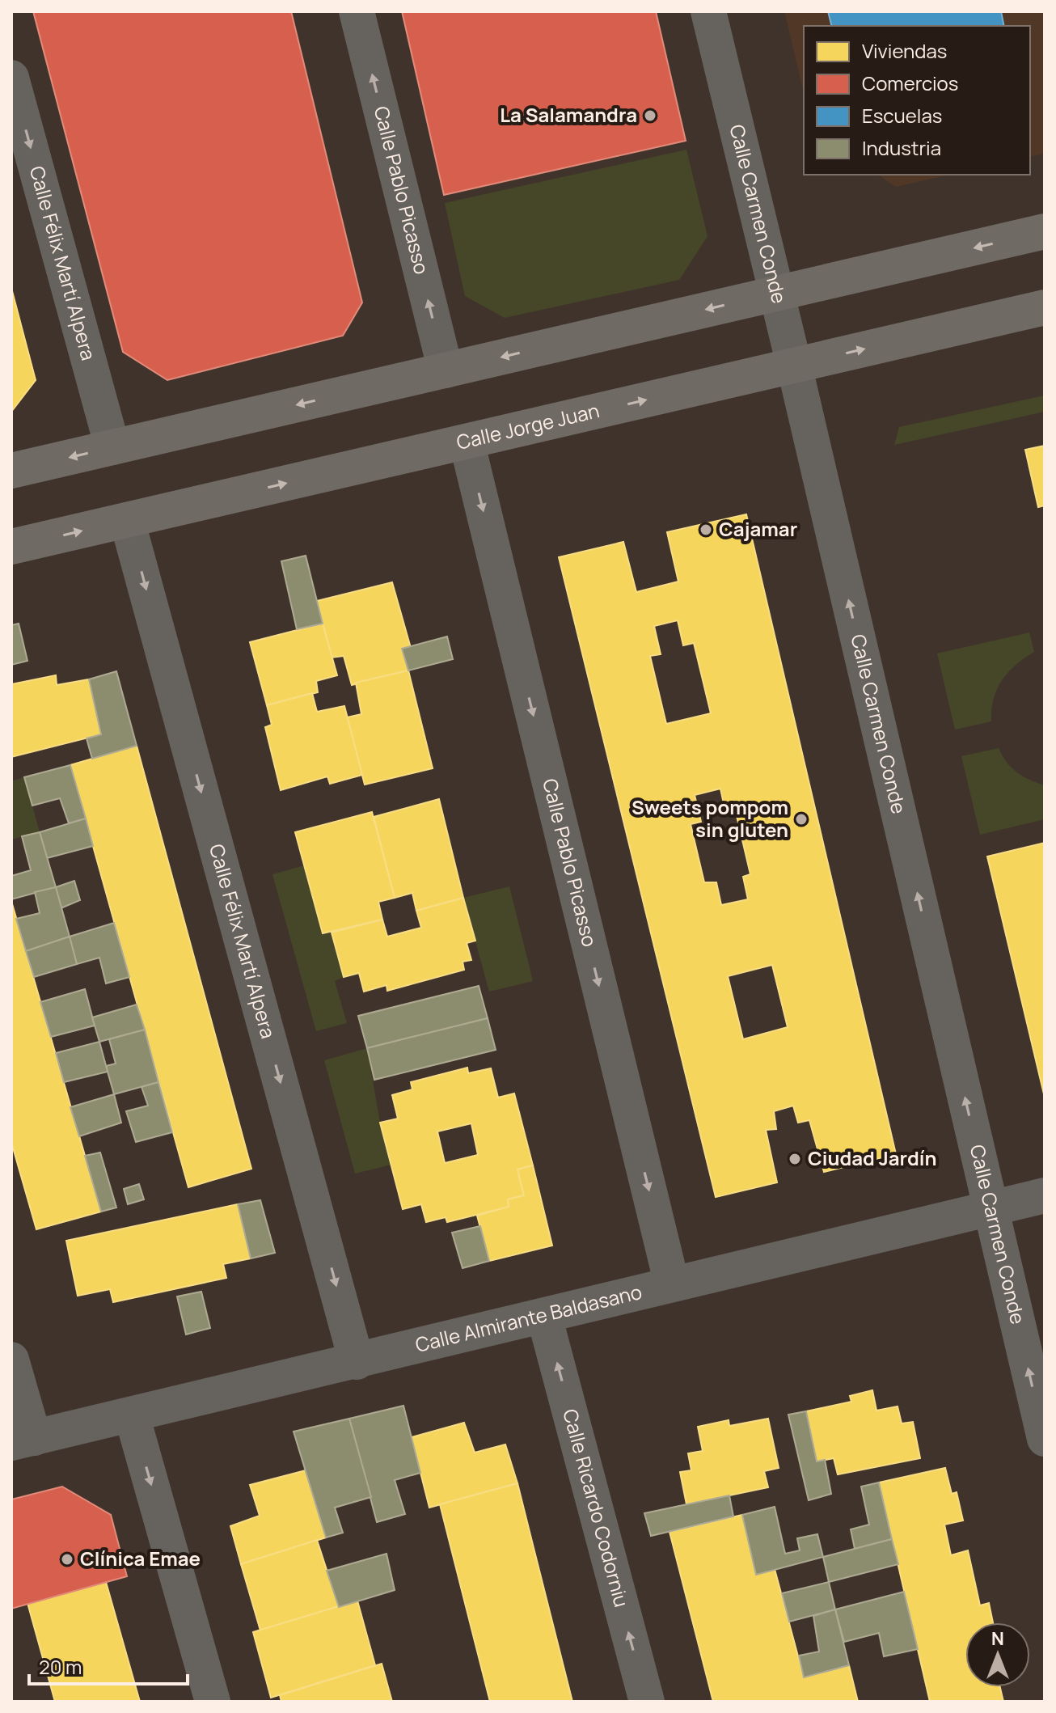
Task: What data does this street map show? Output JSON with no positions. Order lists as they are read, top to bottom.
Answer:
{
  "streets": {
    "main road": ["Calle Jorge Juan"],
    "street": [
      "Calle Pablo Picasso",
      "Calle Carmen Conde",
      "Calle Félix Martí Alpera",
      "Calle Almirante Baldasano",
      "Calle Ricardo Codorniu"
    ]
  },
  "crossings": [
    ["Calle Pablo Picasso", "Calle Jorge Juan"],
    ["Calle Pablo Picasso", "Calle Almirante Baldasano"],
    ["Calle Carmen Conde", "Calle Jorge Juan"],
    ["Calle Carmen Conde", "Calle Almirante Baldasano"],
    ["Calle Félix Martí Alpera", "Calle Jorge Juan"],
    ["Calle Félix Martí Alpera", "Calle Almirante Baldasano"],
    ["Calle Almirante Baldasano", "Calle Ricardo Codorniu"]
  ],
  "one_way": ["Calle Carmen Conde", "Calle Félix Martí Alpera", "Calle Ricardo Codorniu"],
  "places": [
    "La Salamandra",
    "Cajamar",
    "Sweets pompom sin gluten",
    "Ciudad Jardín",
    "Clínica Emae"
  ],
  "legend": [
    "Viviendas",
    "Comercios",
    "Escuelas",
    "Industria"
  ],
  "scale_bar": "20 m",
  "north": "top"
}
